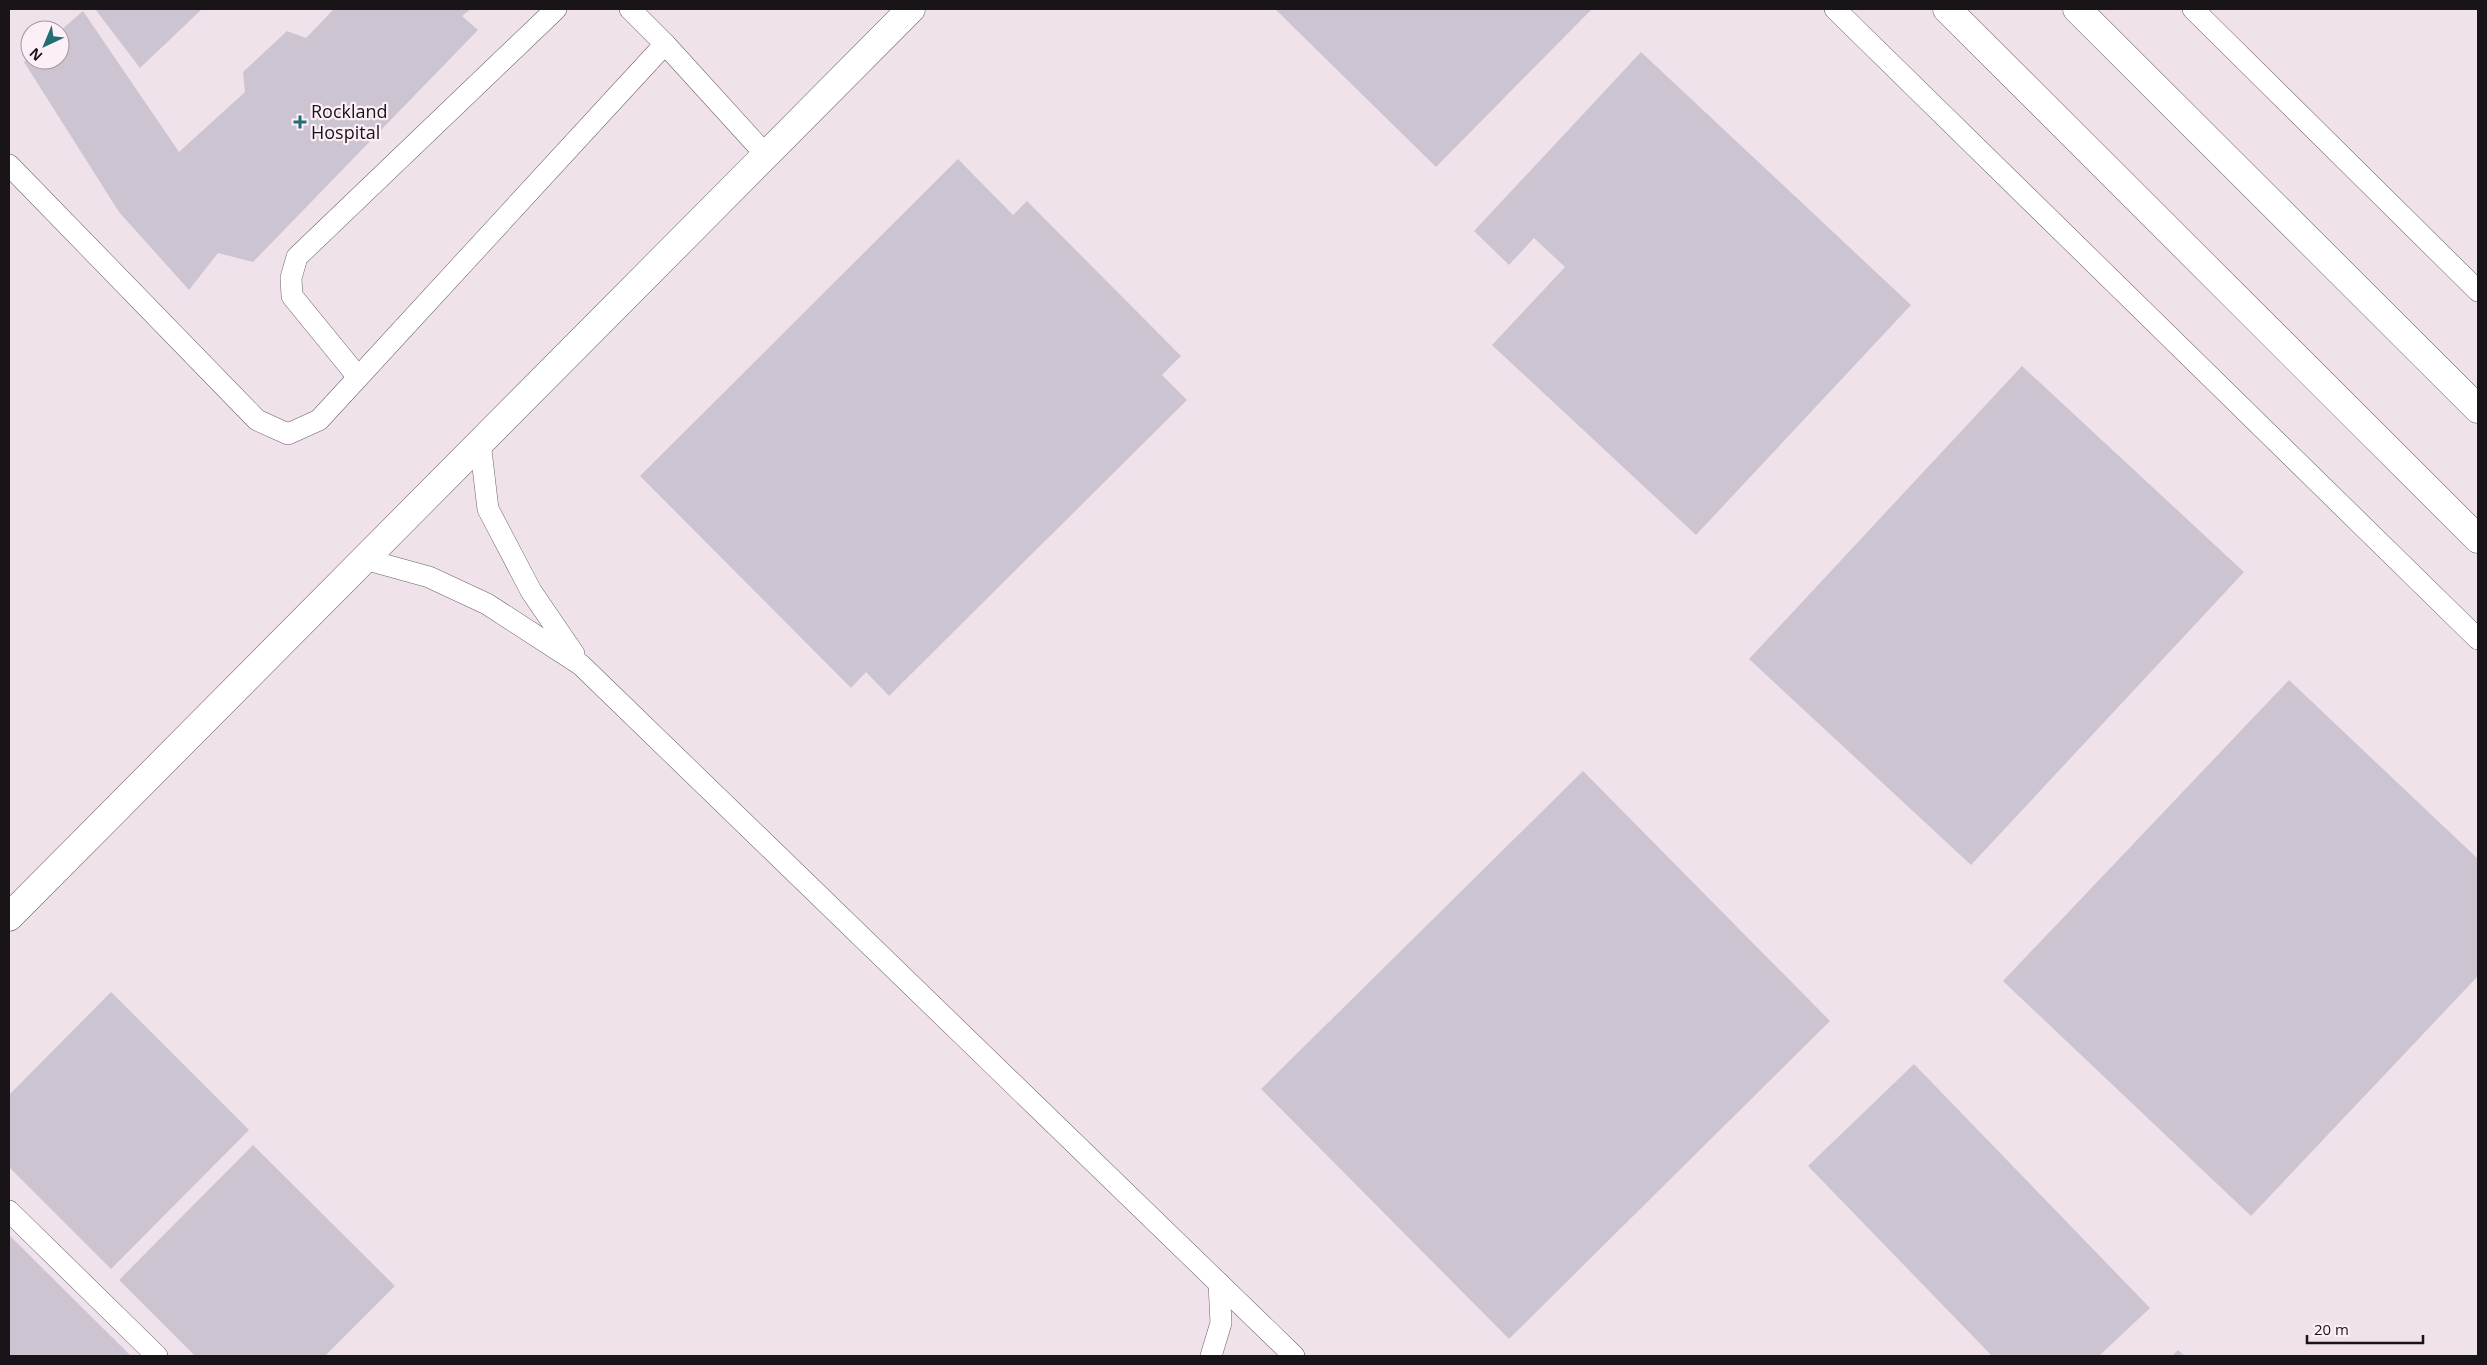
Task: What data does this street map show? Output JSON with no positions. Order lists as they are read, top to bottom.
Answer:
{
  "places": {
    "health": ["Rockland Hospital"]
  },
  "scale_bar": "20 m",
  "north": "bottom left"
}
